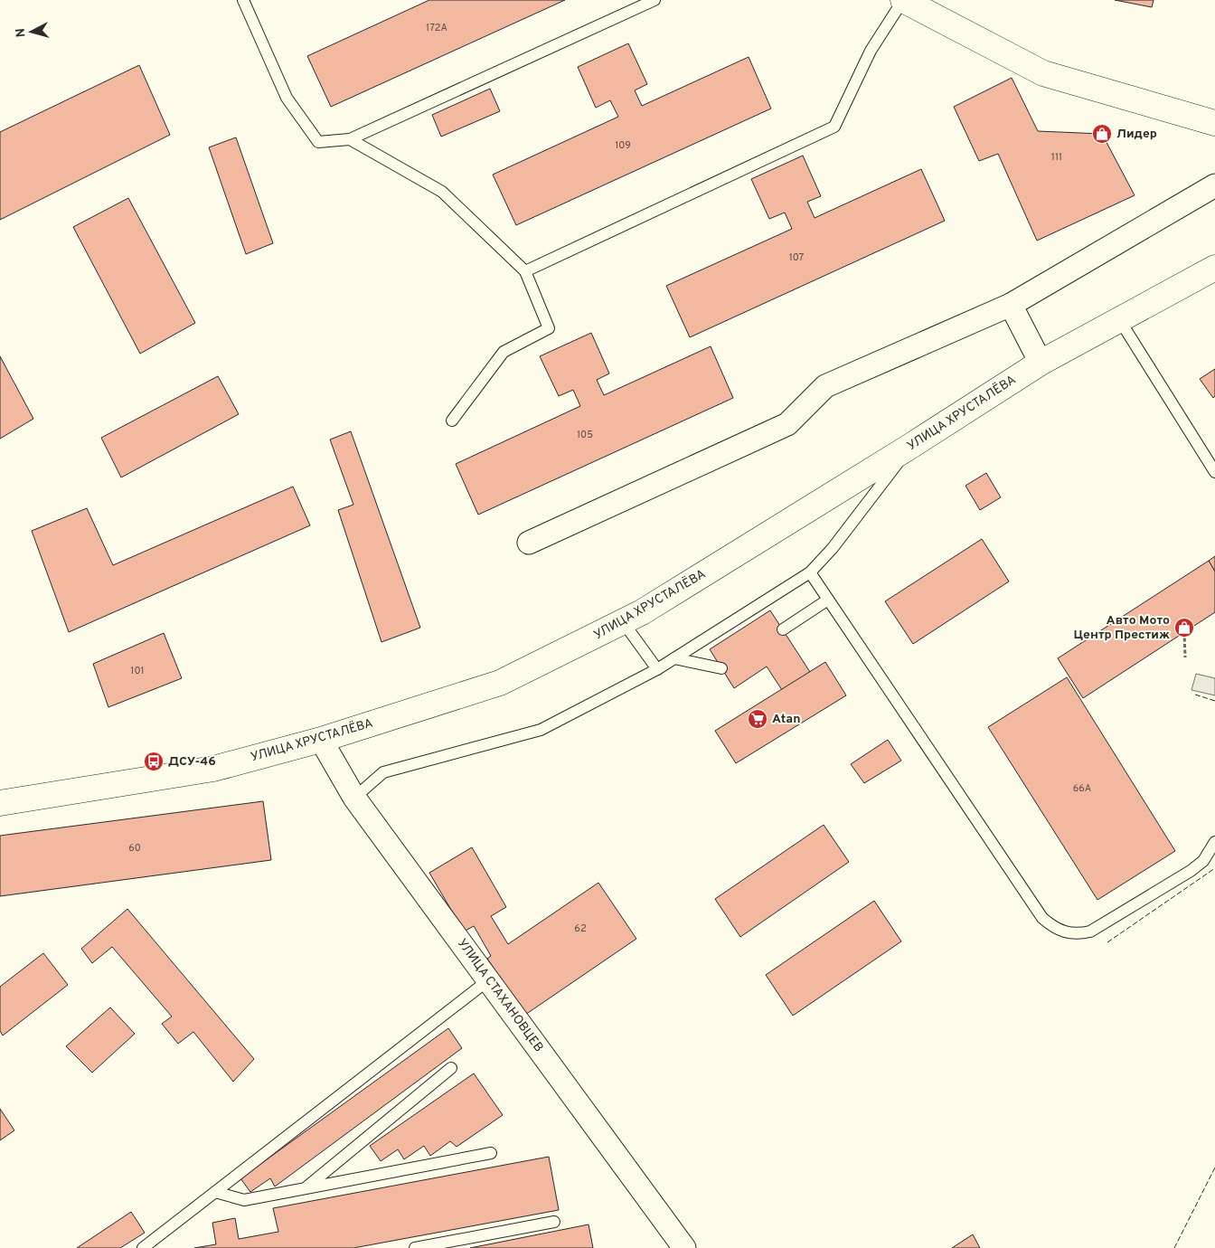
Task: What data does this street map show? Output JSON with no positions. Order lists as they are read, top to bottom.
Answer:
{
  "streets": {
    "main road": ["УЛИЦА ХРУСТАЛЁВА"],
    "street": ["УЛИЦА СТАХАНОВЦЕВ"]
  },
  "crossings": [
    ["УЛИЦА ХРУСТАЛЁВА", "УЛИЦА СТАХАНОВЦЕВ"]
  ],
  "places": {
    "shop": ["Лидер", "Авто Мото Центр Престиж"],
    "supermarket": ["Atan"],
    "bus stop": ["ДСУ-46"]
  },
  "house_numbers": [
    "172А",
    "109",
    "111",
    "107",
    "105",
    "101",
    "66А",
    "60",
    "62"
  ],
  "north": "left"
}
